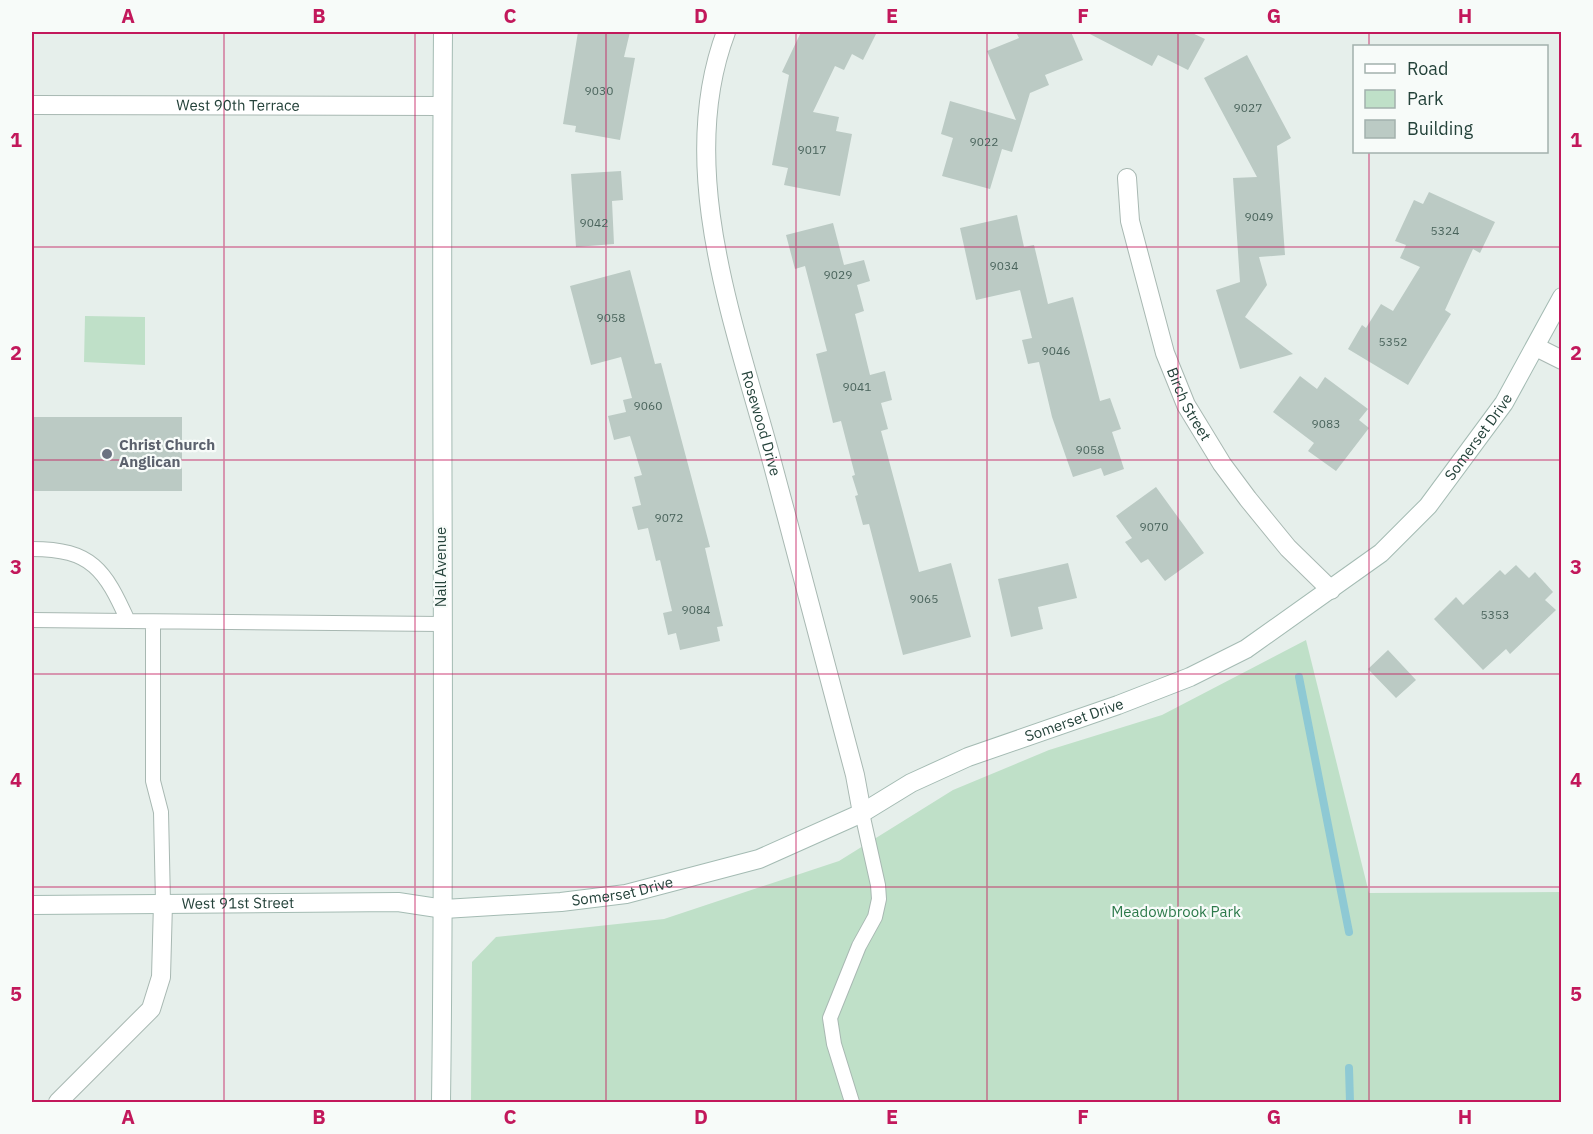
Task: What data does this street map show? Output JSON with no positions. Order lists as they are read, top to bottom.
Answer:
{
  "streets": {
    "street": [
      "West 90th Terrace",
      "Birch Street",
      "Rosewood Drive",
      "Somerset Drive",
      "Nall Avenue",
      "West 91st Street"
    ]
  },
  "crossings": [
    ["West 90th Terrace", "Nall Avenue"],
    ["Birch Street", "Somerset Drive"],
    ["Rosewood Drive", "Somerset Drive"],
    ["Somerset Drive", "Nall Avenue"],
    ["Somerset Drive", "West 91st Street"],
    ["Nall Avenue", "West 91st Street"]
  ],
  "parks": ["Meadowbrook Park"],
  "places": ["Christ Church Anglican"],
  "house_numbers": [
    "9030",
    "9027",
    "9022",
    "9017",
    "9049",
    "9042",
    "5324",
    "9034",
    "9029",
    "9058",
    "5352",
    "9046",
    "9041",
    "9060",
    "9083",
    "9058",
    "9072",
    "9070",
    "9065",
    "9084",
    "5353"
  ],
  "legend": ["Road", "Park", "Building"],
  "grid": {
    "columns": [
      "A",
      "B",
      "C",
      "D",
      "E",
      "F",
      "G",
      "H"
    ],
    "rows": [
      "1",
      "2",
      "3",
      "4",
      "5"
    ]
  }
}
